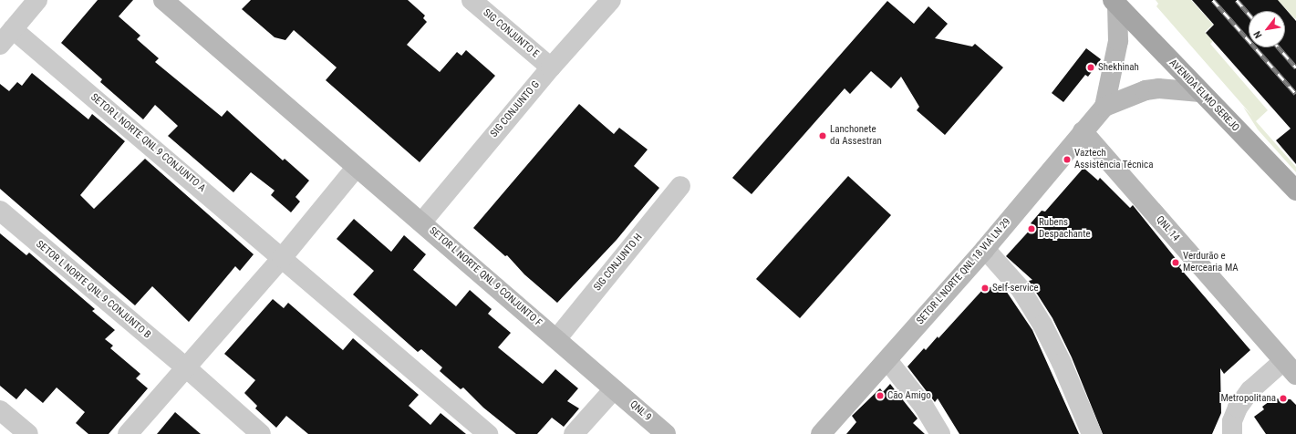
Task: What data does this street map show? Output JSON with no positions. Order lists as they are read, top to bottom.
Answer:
{
  "streets": {
    "main road": ["AVENIDA ELMO SEREJO"],
    "street": [
      "SIG CONJUNTO E",
      "SIG CONJUNTO G",
      "SETOR L NORTE QNL 9 CONJUNTO A",
      "QNL 14",
      "SIG CONJUNTO H",
      "SETOR L NORTE QNL 18 VIA LN 29",
      "SETOR L NORTE QNL 9 CONJUNTO F",
      "SETOR L NORTE QNL 9 CONJUNTO B",
      "QNL 9"
    ]
  },
  "crossings": [
    ["SIG CONJUNTO E", "SIG CONJUNTO G"],
    ["SIG CONJUNTO G", "SETOR L NORTE QNL 9 CONJUNTO F"],
    ["QNL 14", "SETOR L NORTE QNL 18 VIA LN 29"],
    ["SIG CONJUNTO H", "SETOR L NORTE QNL 9 CONJUNTO F"],
    ["SETOR L NORTE QNL 9 CONJUNTO F", "QNL 9"]
  ],
  "places": [
    "Shekhinah",
    "Lanchonete da Assestran",
    "Vaztech Assistência Técnica",
    "Rubens Despachante",
    "Verdurão e Mercearia MA",
    "Self-service",
    "Cão Amigo",
    "Metropolitana"
  ],
  "north": "bottom left"
}
